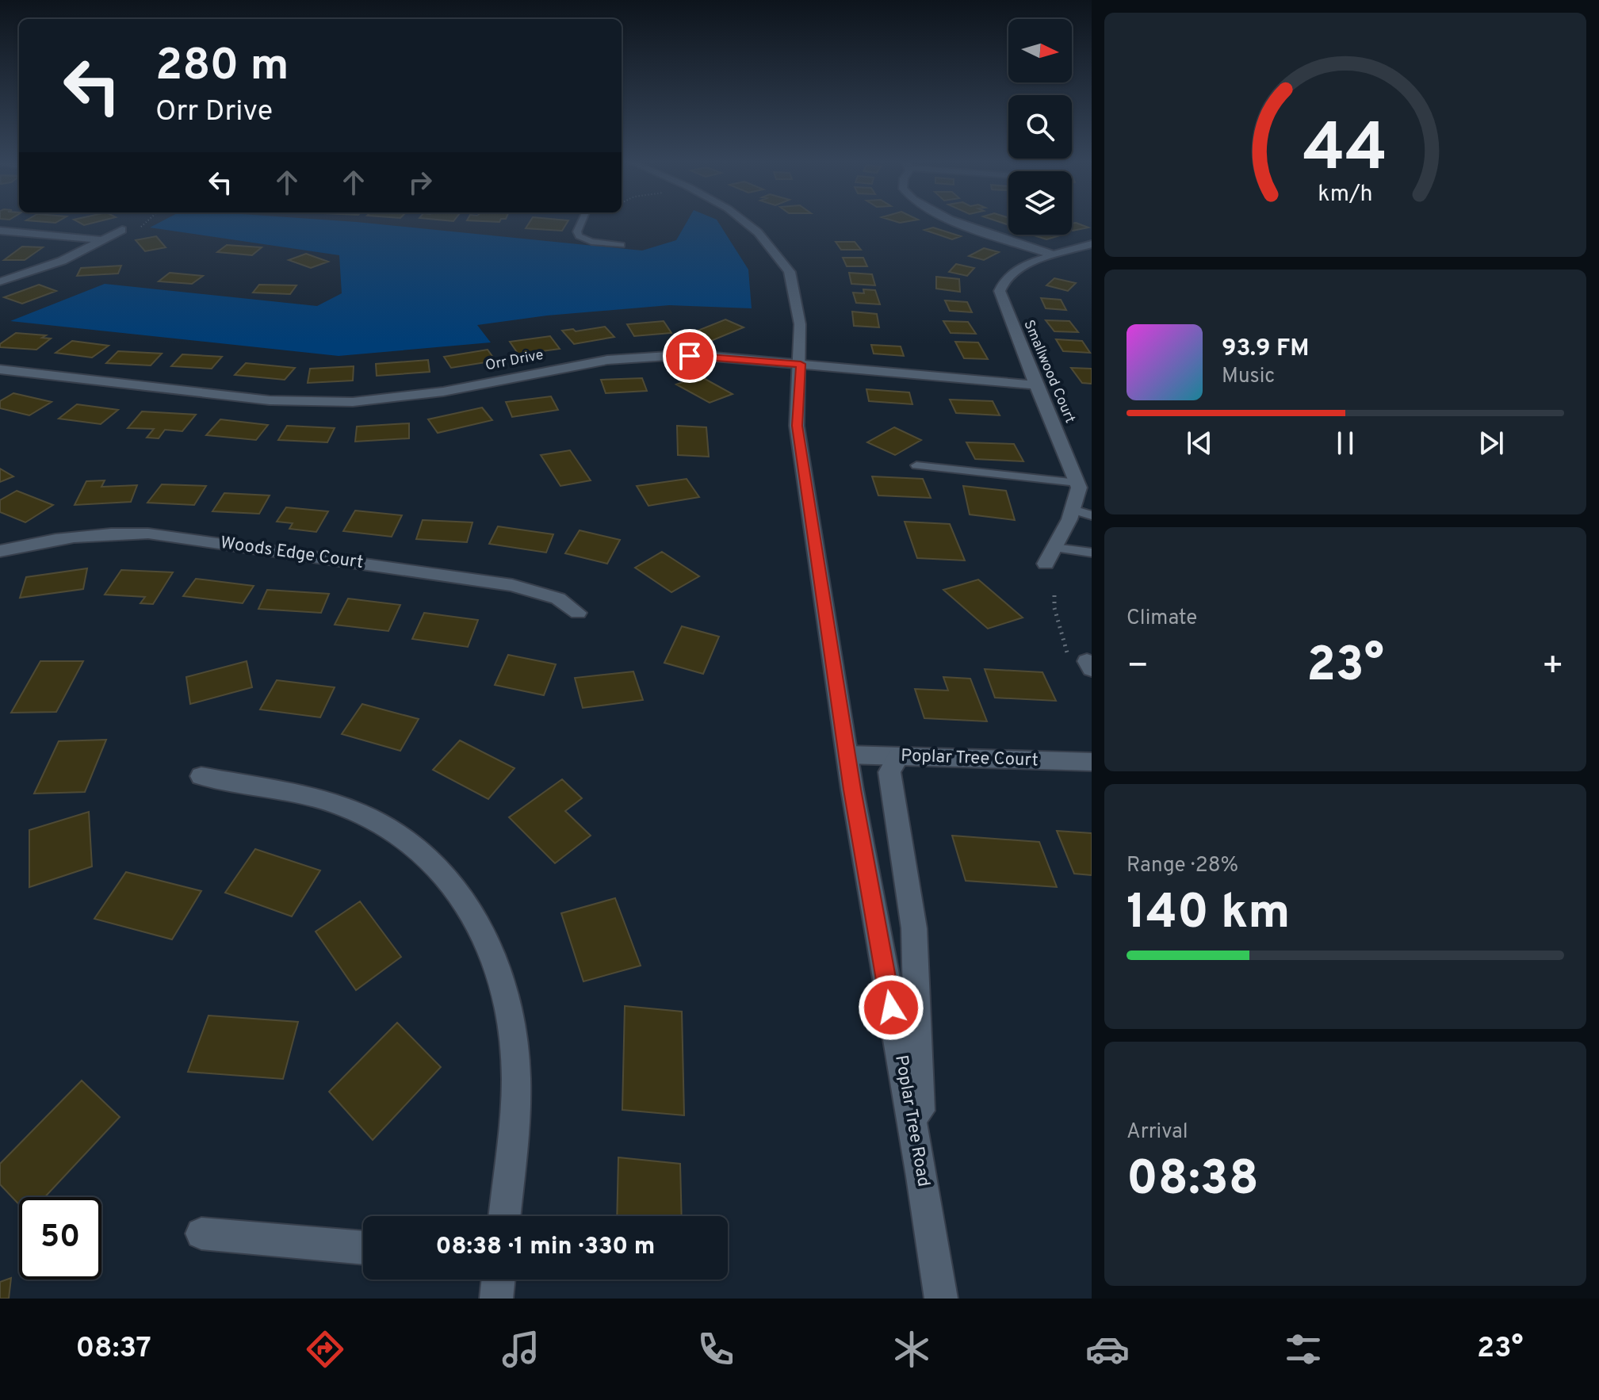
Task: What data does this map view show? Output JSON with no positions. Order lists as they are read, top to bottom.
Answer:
{
  "streets": {
    "street": [
      "Orr Drive",
      "Smallwood Court",
      "Woods Edge Court",
      "Poplar Tree Court",
      "Poplar Tree Road"
    ]
  },
  "crossings": [
    ["Orr Drive", "Smallwood Court"],
    ["Orr Drive", "Poplar Tree Road"],
    ["Poplar Tree Court", "Poplar Tree Road"]
  ],
  "north": "right",
  "page": {
    "turn": ["280 m", "Orr Drive"],
    "song": ["93.9 FM", "Music"],
    "tile": [
      "Climate",
      ["Range · 28%", "140 km"],
      ["Arrival", "08:38"]
    ],
    "heat": ["−", "23°", "+"],
    "limit": "50",
    "trip": "08:38 · 1 min · 330 m",
    "tabs": ["08:37", "23°"],
    "gauge": ["44", "km/h"]
  }
}
